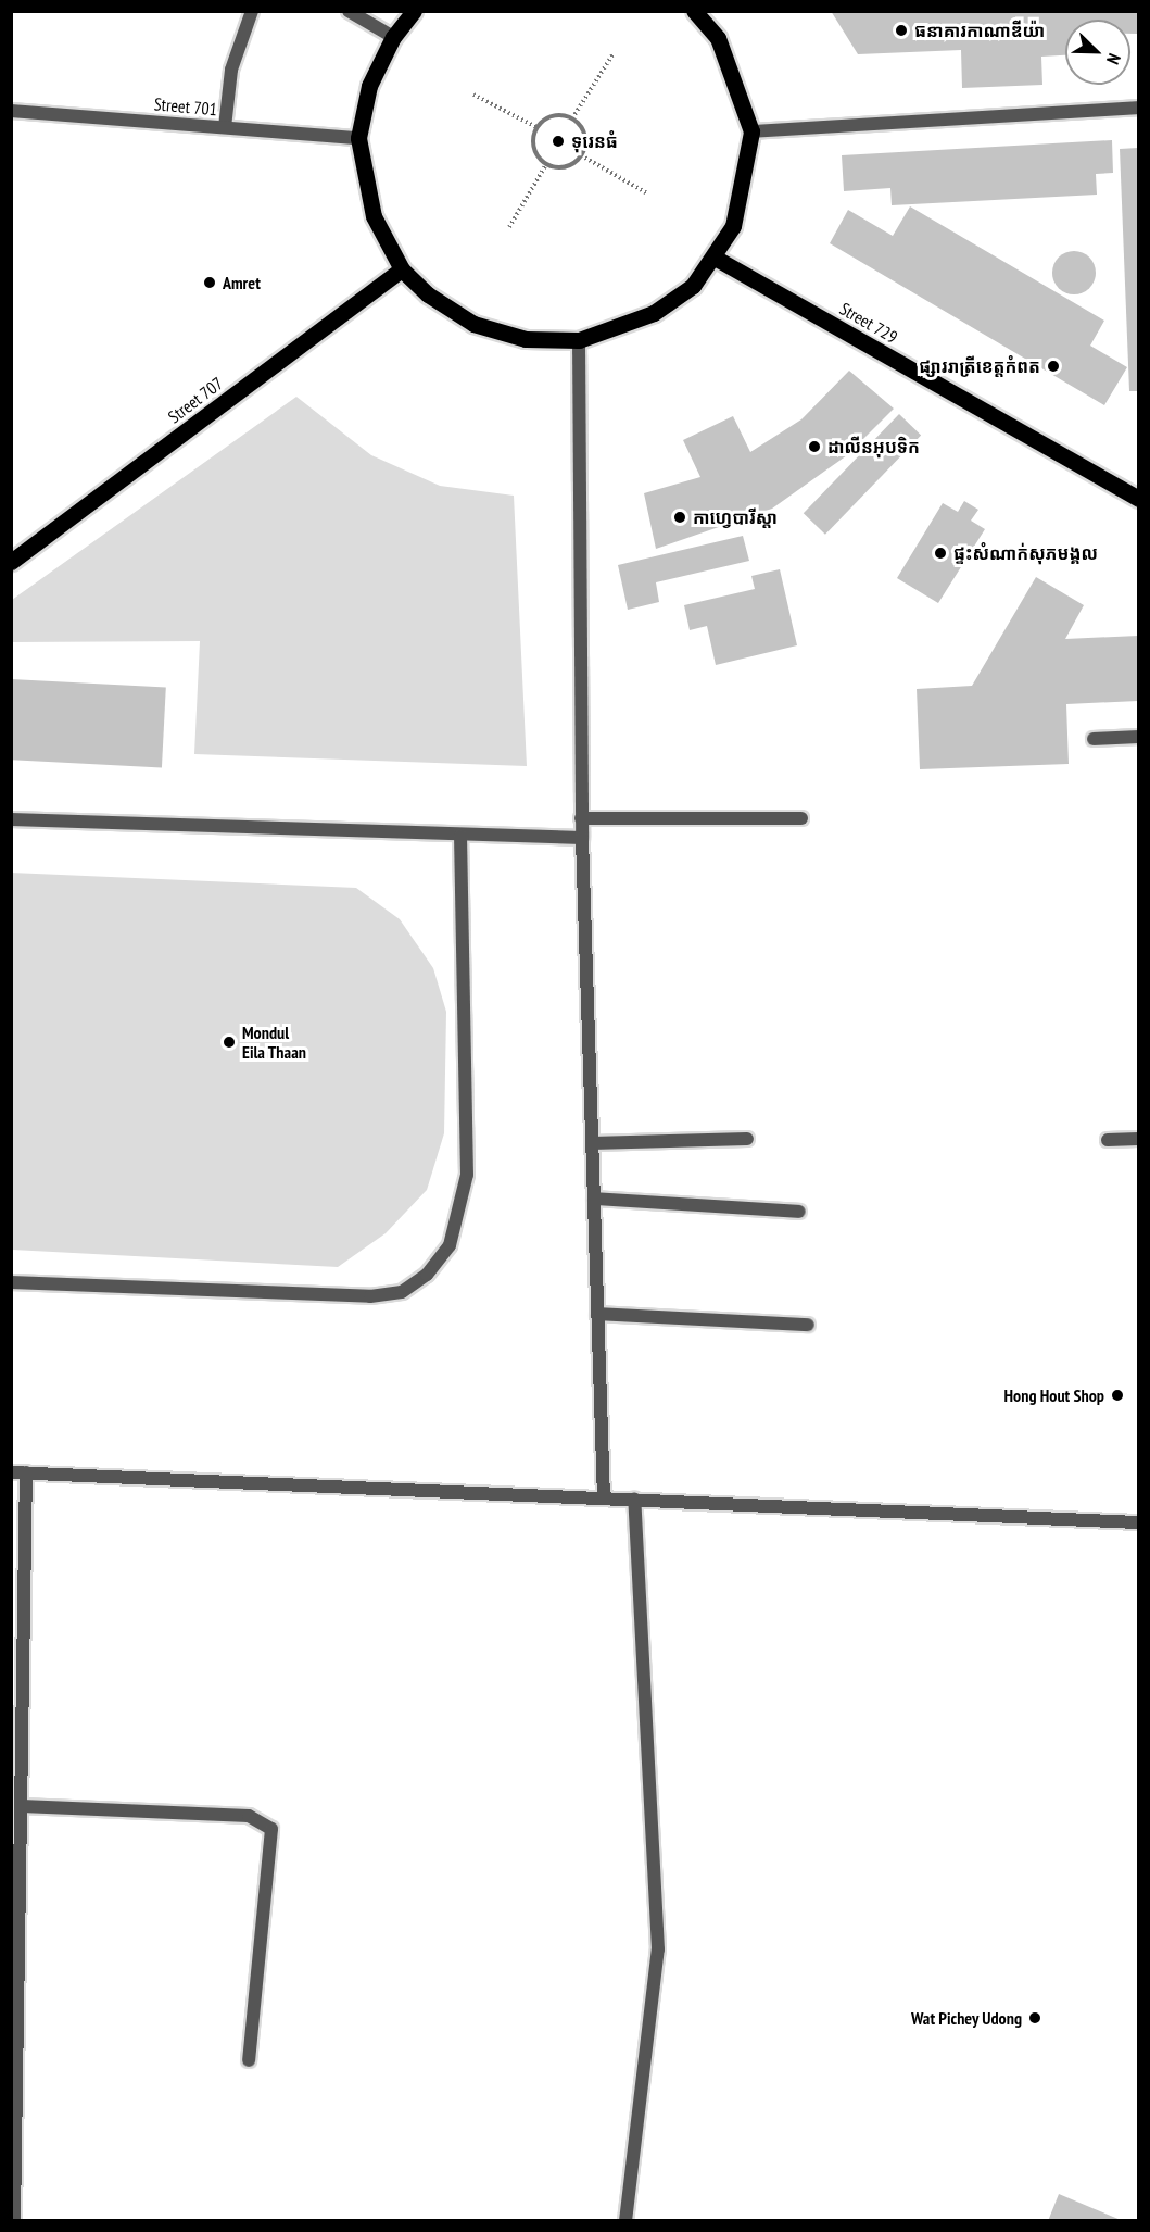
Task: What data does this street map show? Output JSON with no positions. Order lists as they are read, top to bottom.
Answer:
{
  "streets": {
    "main road": ["Street 729", "Street 707"],
    "street": ["Street 701"]
  },
  "places": [
    "ធនាគារកាណាឌីយ៉ា",
    "ទុរេនធំ",
    "Amret",
    "ផ្សាររាត្រីខេត្តកំពត",
    "ដាលីនអុបទិក",
    "កាហ្វេបារីស្តា",
    "ផ្ទះសំណាក់សុភមង្គល",
    "Mondul Eila Thaan",
    "Hong Hout Shop",
    "Wat Pichey Udong"
  ],
  "north": "bottom right"
}
